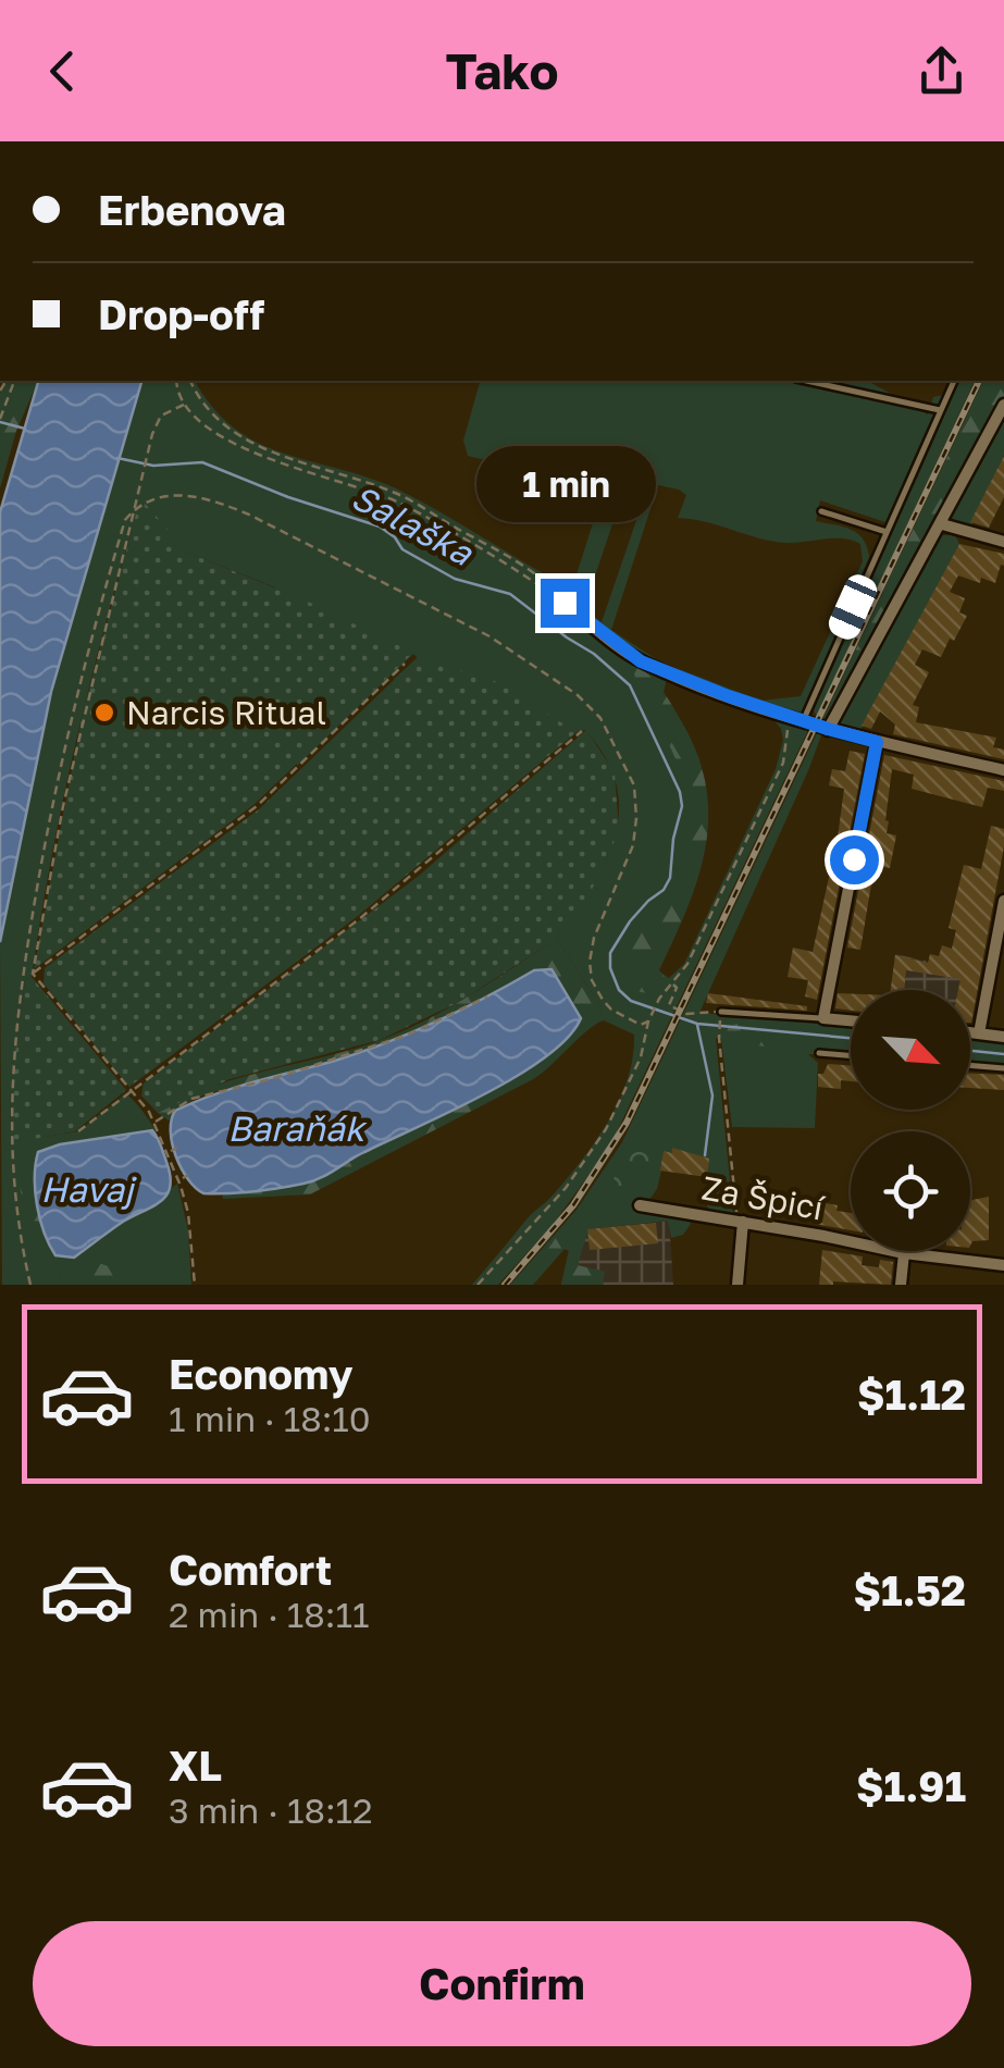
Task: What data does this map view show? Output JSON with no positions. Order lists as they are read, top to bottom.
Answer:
{
  "streets": {
    "street": ["Za Špicí"]
  },
  "water": ["Salaška", "Baraňák", "Havaj"],
  "places": ["Narcis Ritual"],
  "north": "bottom right",
  "page": {
    "header": "Tako",
    "banner": ["Erbenova", "Drop-off"],
    "bubble": "1 min",
    "list": [
      {
        "name": "Economy",
        "note": "1 min · 18:10",
        "value": "$1.12"
      },
      {
        "name": "Comfort",
        "note": "2 min · 18:11",
        "value": "$1.52"
      },
      {
        "name": "XL",
        "note": "3 min · 18:12",
        "value": "$1.91"
      }
    ],
    "buttons": "Confirm"
  }
}
